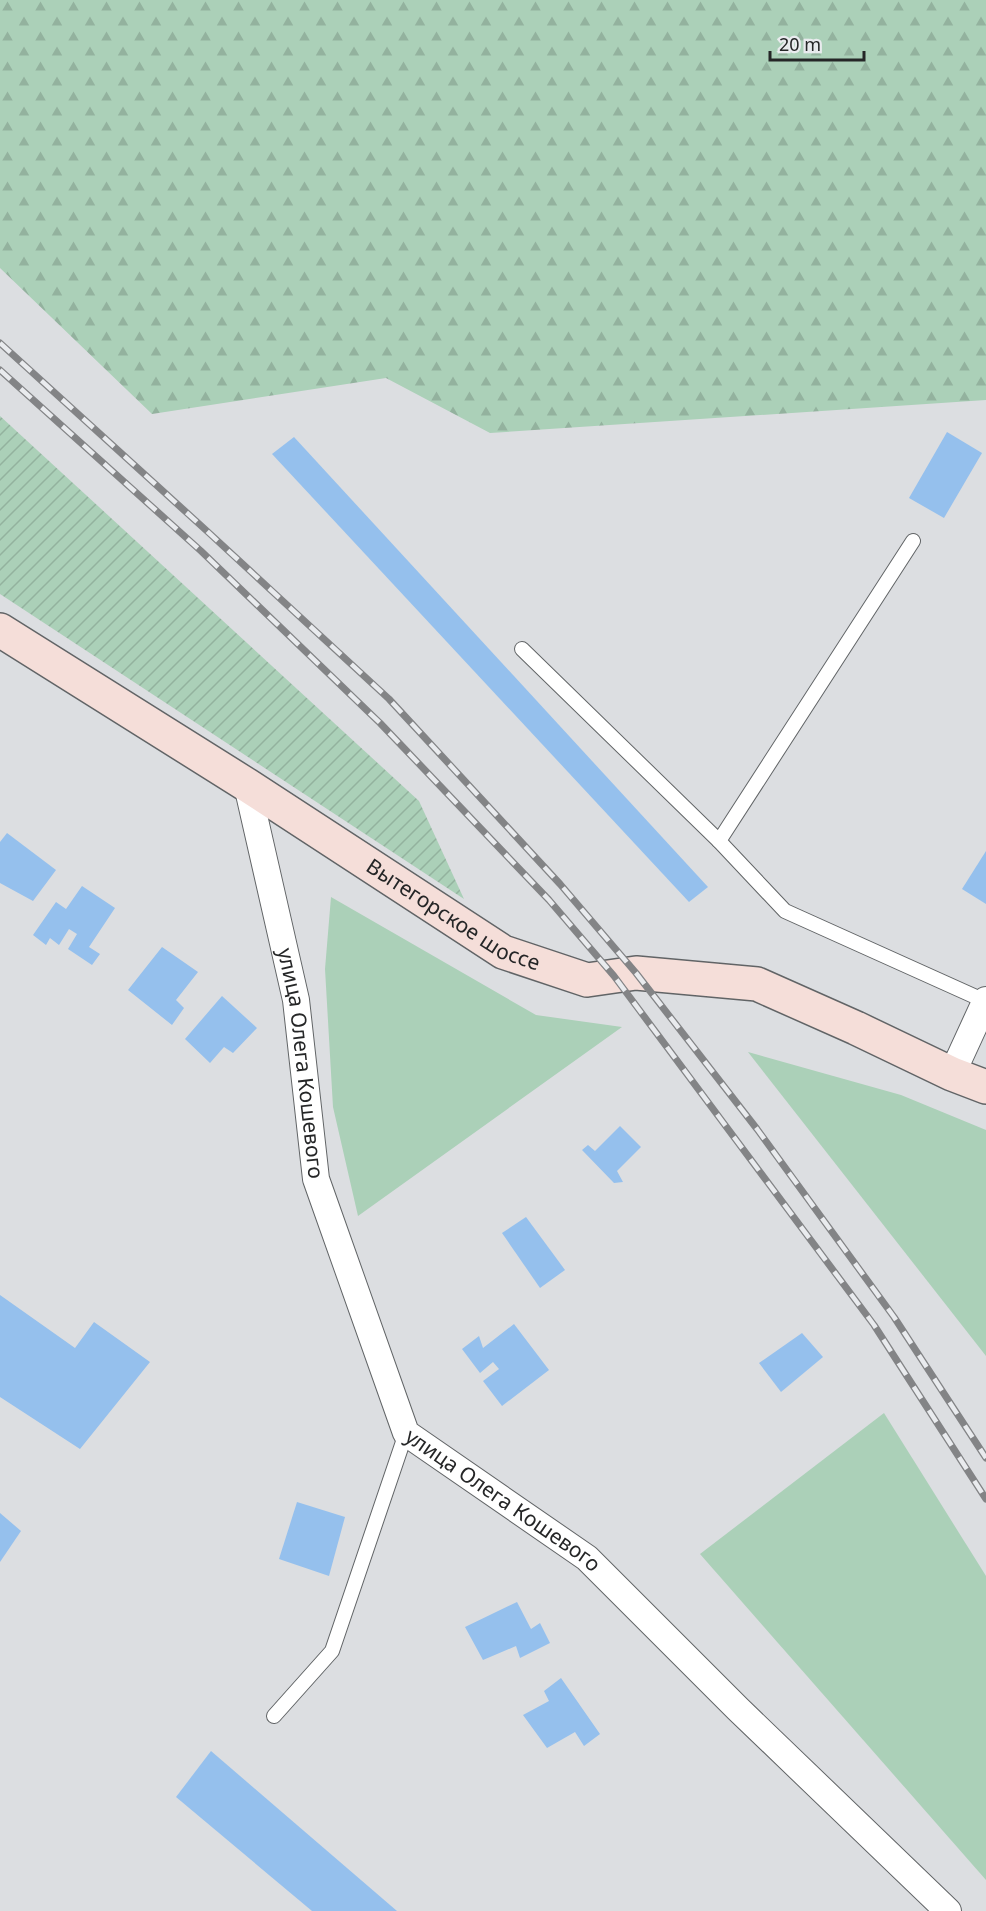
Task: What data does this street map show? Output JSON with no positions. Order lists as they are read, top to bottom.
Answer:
{
  "streets": {
    "main road": ["Вытегорское шоссе"],
    "street": ["улица Олега Кошевого"]
  },
  "crossings": [
    ["Вытегорское шоссе", "улица Олега Кошевого"]
  ],
  "scale_bar": "20 m"
}
